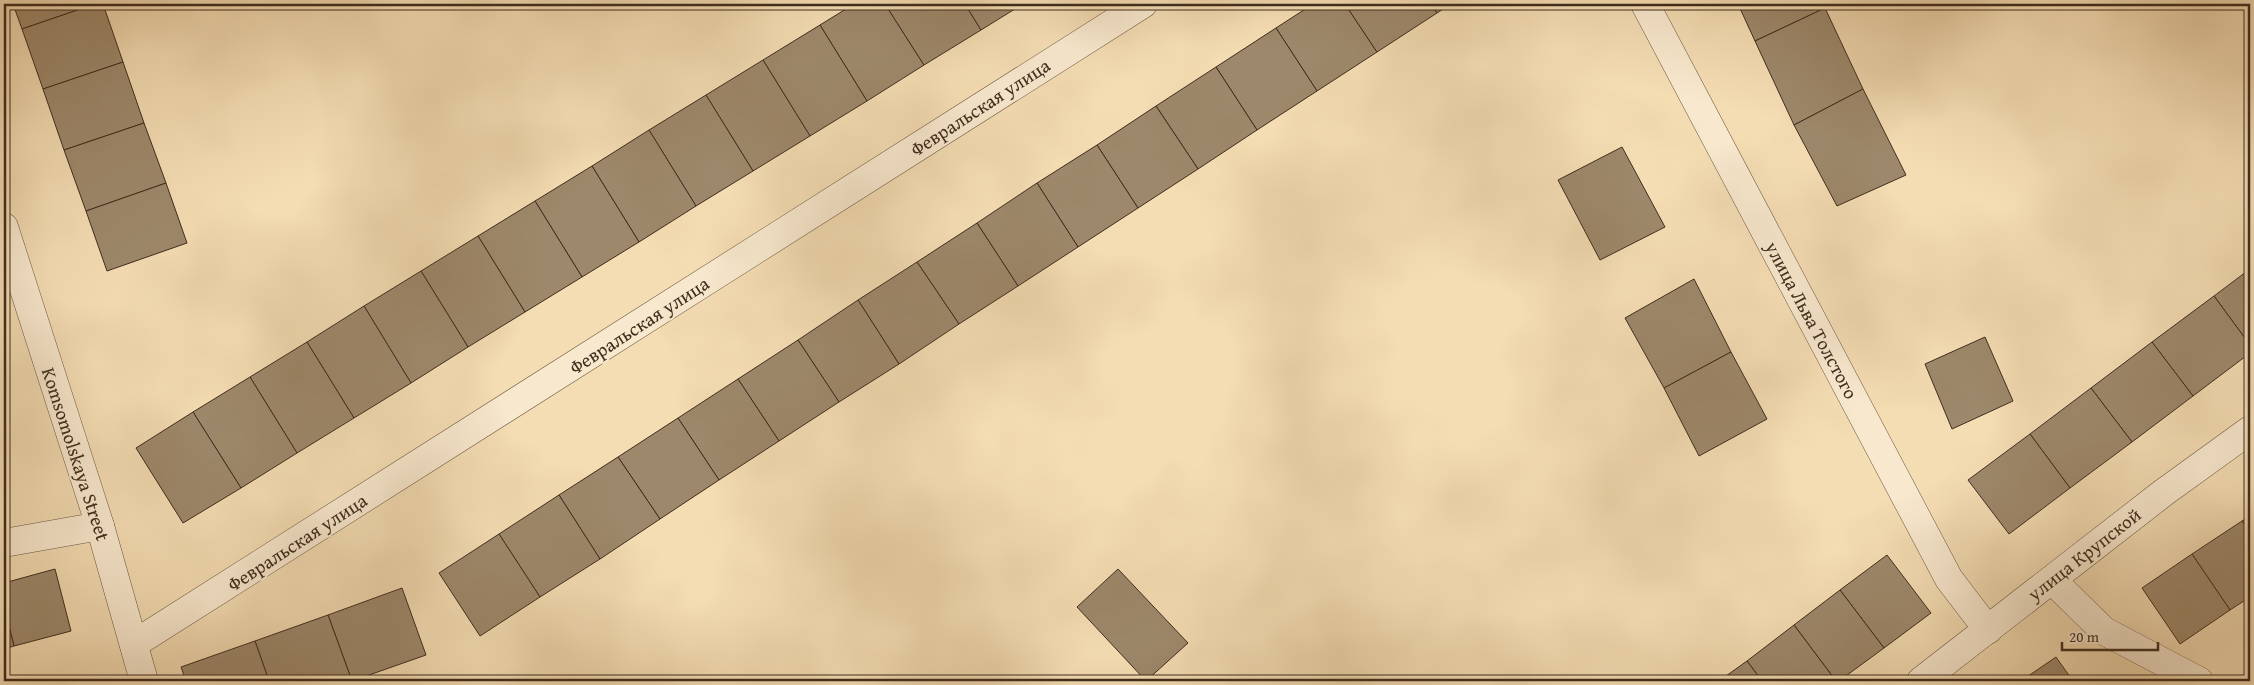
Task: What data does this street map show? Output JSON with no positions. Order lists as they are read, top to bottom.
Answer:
{
  "streets": {
    "street": [
      "Февральская улица",
      "улица Льва Толстого",
      "Komsomolskaya Street",
      "улица Крупской"
    ]
  },
  "crossings": [
    ["Февральская улица", "Komsomolskaya Street"],
    ["улица Льва Толстого", "улица Крупской"]
  ],
  "scale_bar": "20 m"
}
